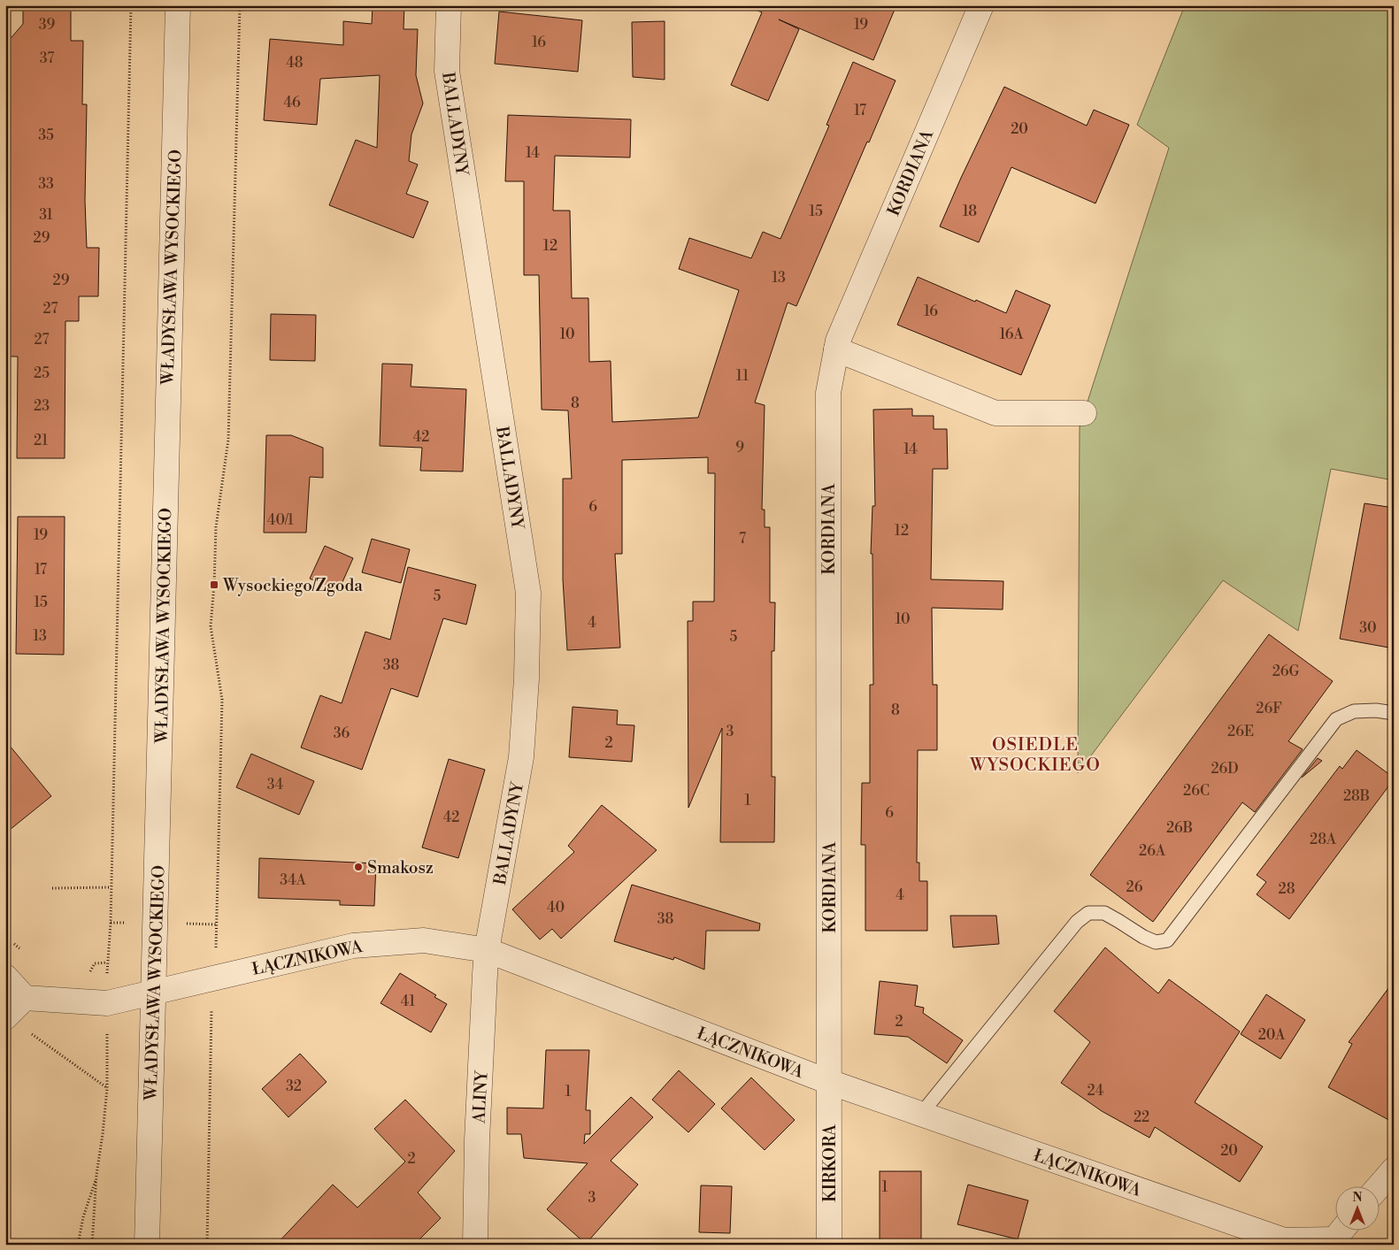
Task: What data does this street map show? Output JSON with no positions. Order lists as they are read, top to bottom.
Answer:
{
  "streets": {
    "street": [
      "BALLADYNY",
      "KORDIANA",
      "WŁADYSŁAWA WYSOCKIEGO",
      "ŁĄCZNIKOWA",
      "ALINY",
      "KIRKORA"
    ]
  },
  "crossings": [
    ["BALLADYNY", "ŁĄCZNIKOWA"],
    ["BALLADYNY", "ALINY"],
    ["KORDIANA", "ŁĄCZNIKOWA"],
    ["KORDIANA", "KIRKORA"],
    ["WŁADYSŁAWA WYSOCKIEGO", "ŁĄCZNIKOWA"],
    ["ŁĄCZNIKOWA", "ALINY"],
    ["ŁĄCZNIKOWA", "KIRKORA"]
  ],
  "districts": ["OSIEDLE WYSOCKIEGO"],
  "places": {
    "transit": ["Wysockiego/Zgoda"],
    "other": ["Smakosz"]
  },
  "house_numbers": [
    "39",
    "19",
    "16",
    "37",
    "48",
    "46",
    "17",
    "20",
    "35",
    "14",
    "33",
    "15",
    "18",
    "31",
    "29",
    "12",
    "13",
    "29",
    "27",
    "16",
    "10",
    "16A",
    "27",
    "25",
    "11",
    "8",
    "23",
    "42",
    "21",
    "9",
    "14",
    "6",
    "40/1",
    "12",
    "19",
    "7",
    "17",
    "5",
    "15",
    "10",
    "4",
    "30",
    "13",
    "5",
    "38",
    "26G",
    "26F",
    "8",
    "3",
    "26E",
    "36",
    "2",
    "26D",
    "34",
    "26C",
    "28B",
    "1",
    "6",
    "42",
    "26B",
    "28A",
    "26A",
    "34A",
    "26",
    "28",
    "4",
    "40",
    "38",
    "41",
    "2",
    "20A",
    "32",
    "24",
    "1",
    "22",
    "20",
    "2",
    "1",
    "3"
  ],
  "north": "top"
}
